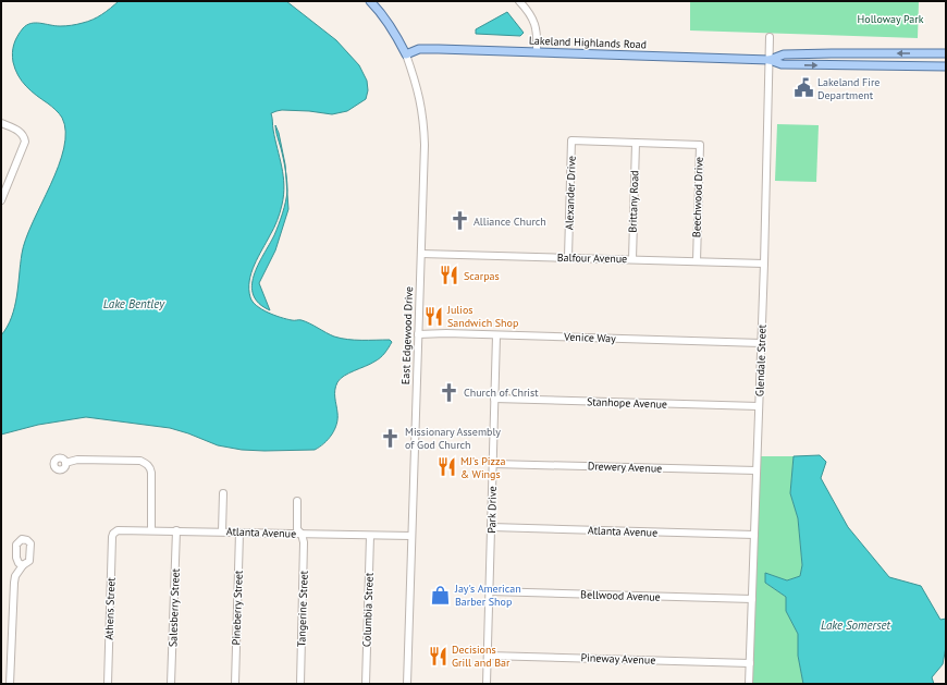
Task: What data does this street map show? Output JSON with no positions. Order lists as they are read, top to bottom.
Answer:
{
  "streets": {
    "main road": ["Lakeland Highlands Road", "East Edgewood Drive"],
    "street": [
      "Alexander Drive",
      "Beechwood Drive",
      "Brittany Road",
      "Balfour Avenue",
      "Venice Way",
      "Glendale Street",
      "Stanhope Avenue",
      "Drewery Avenue",
      "Park Drive",
      "Atlanta Avenue",
      "Bellwood Avenue",
      "Salesberry Street",
      "Pineberry Street",
      "Athens Street",
      "Tangerine Street",
      "Columbia Street",
      "Pineway Avenue"
    ]
  },
  "crossings": [
    ["Lakeland Highlands Road", "East Edgewood Drive"],
    ["Lakeland Highlands Road", "Glendale Street"],
    ["Alexander Drive", "Beechwood Drive"],
    ["Alexander Drive", "Brittany Road"],
    ["Alexander Drive", "Balfour Avenue"],
    ["Beechwood Drive", "Brittany Road"],
    ["Beechwood Drive", "Balfour Avenue"],
    ["Brittany Road", "Balfour Avenue"],
    ["Balfour Avenue", "East Edgewood Drive"],
    ["Balfour Avenue", "Glendale Street"],
    ["East Edgewood Drive", "Venice Way"],
    ["East Edgewood Drive", "Atlanta Avenue"],
    ["Venice Way", "Glendale Street"],
    ["Venice Way", "Park Drive"],
    ["Glendale Street", "Stanhope Avenue"],
    ["Glendale Street", "Drewery Avenue"],
    ["Glendale Street", "Atlanta Avenue"],
    ["Glendale Street", "Bellwood Avenue"],
    ["Glendale Street", "Pineway Avenue"],
    ["Stanhope Avenue", "Park Drive"],
    ["Drewery Avenue", "Park Drive"],
    ["Park Drive", "Atlanta Avenue"],
    ["Park Drive", "Bellwood Avenue"],
    ["Park Drive", "Pineway Avenue"],
    ["Atlanta Avenue", "Salesberry Street"],
    ["Atlanta Avenue", "Pineberry Street"],
    ["Atlanta Avenue", "Athens Street"],
    ["Atlanta Avenue", "Tangerine Street"],
    ["Atlanta Avenue", "Columbia Street"]
  ],
  "water": ["Lake Bentley", "Lake Somerset"],
  "parks": ["Holloway Park"],
  "places": {
    "public building": ["Lakeland Fire Department"],
    "church": ["Alliance Church", "Church of Christ", "Missionary Assembly of God Church"],
    "restaurant": [
      "Scarpas",
      "Julios Sandwich Shop",
      "MJ's Pizza & Wings",
      "Decisions Grill and Bar"
    ],
    "shop": ["Jay's American Barber Shop"]
  }
}
